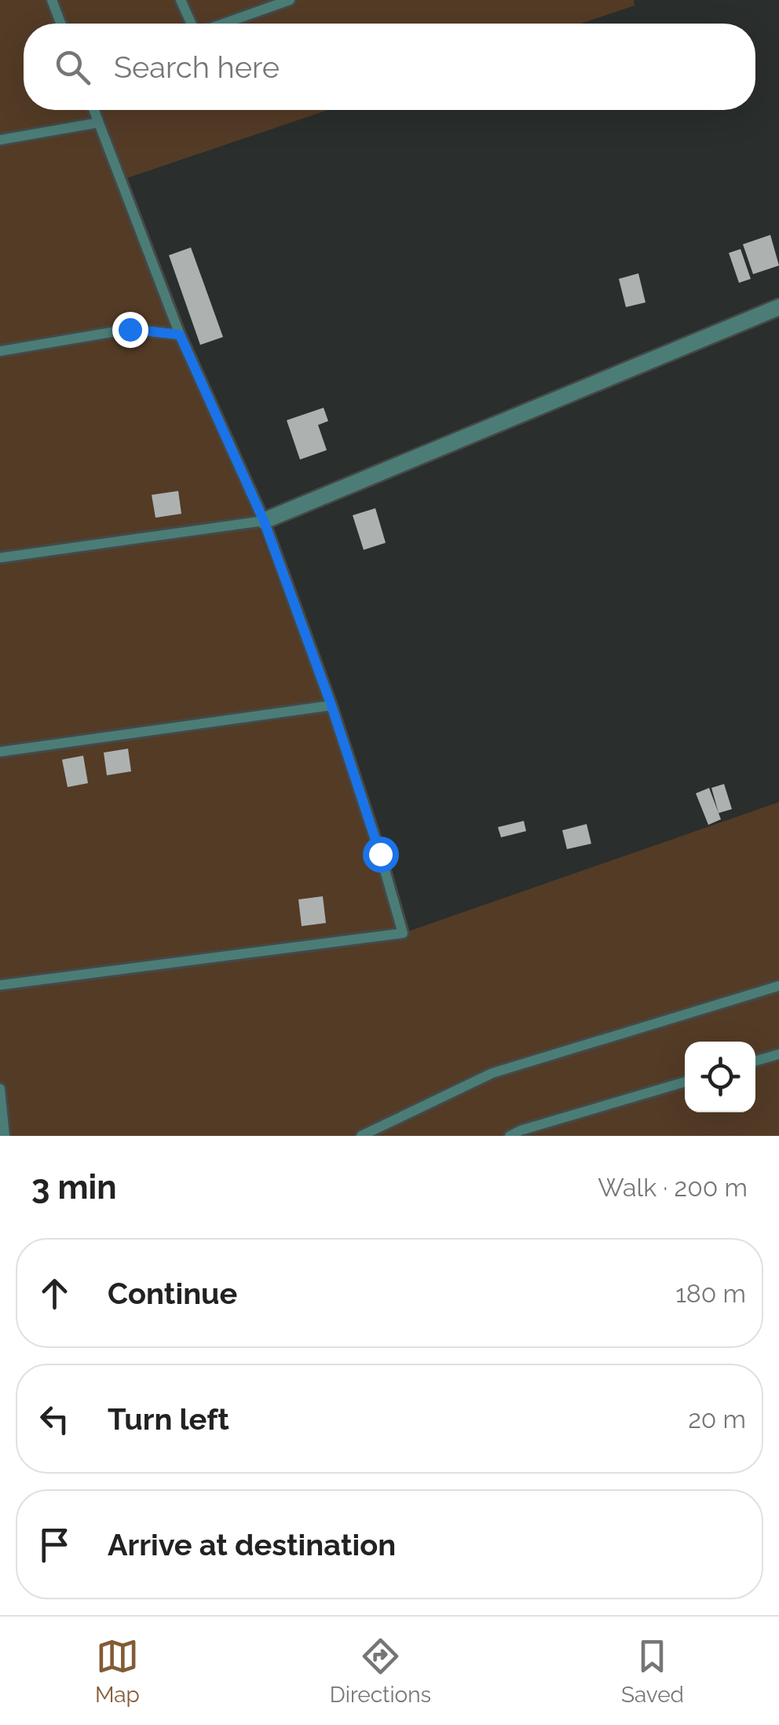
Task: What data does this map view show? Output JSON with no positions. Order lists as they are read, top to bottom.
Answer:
{
  "page": {
    "search": "Search here",
    "heading": ["3 min", "Walk · 200 m"],
    "list": [
      ["Continue", "180 m"],
      ["Turn left", "20 m"],
      "Arrive at destination"
    ],
    "nav": ["Map", "Directions", "Saved"]
  }
}
